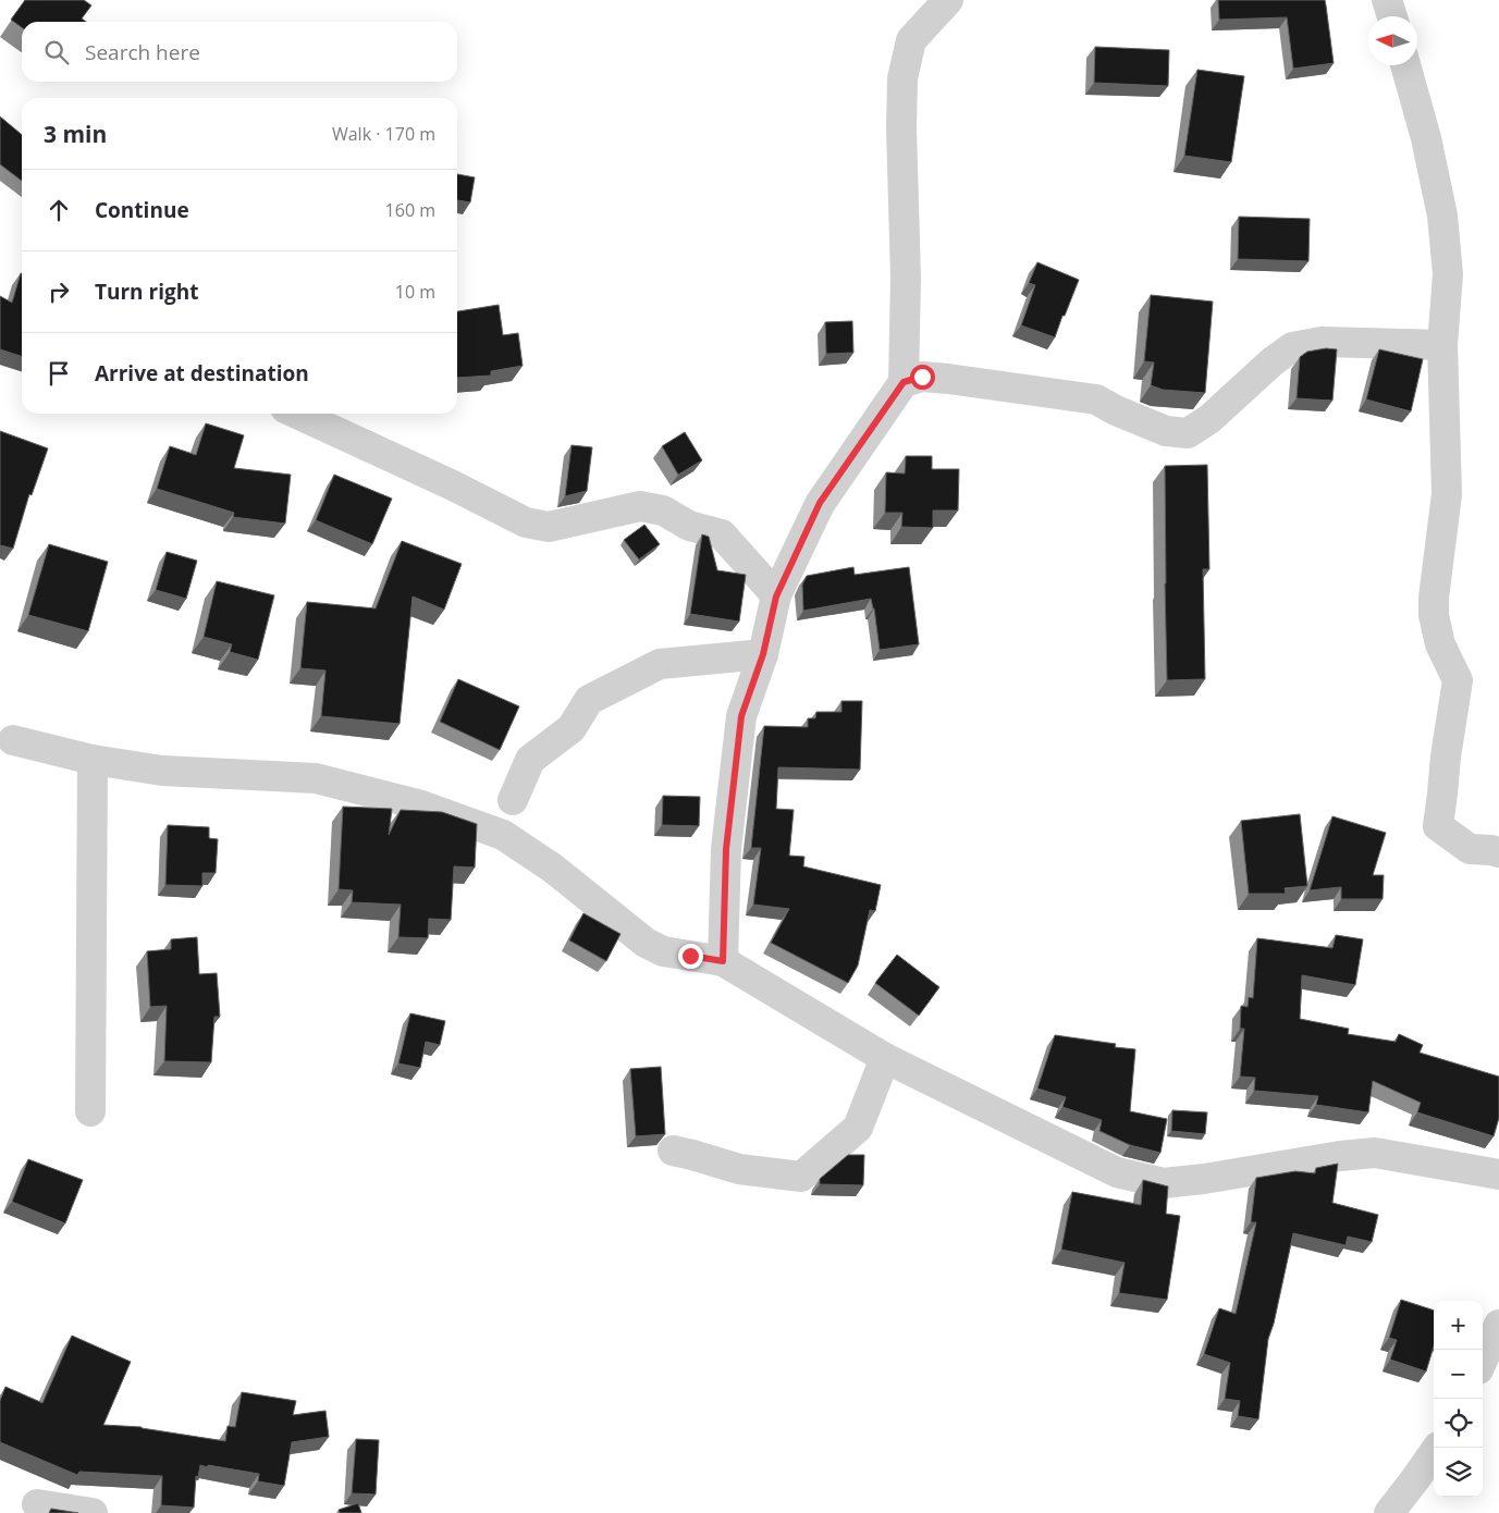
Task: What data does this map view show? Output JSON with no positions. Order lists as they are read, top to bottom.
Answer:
{
  "north": "left",
  "page": {
    "search": "Search here",
    "heading": ["3 min", "Walk · 170 m"],
    "list": [
      ["Continue", "160 m"],
      ["Turn right", "10 m"],
      "Arrive at destination"
    ],
    "map_buttons": ["+", "−"]
  }
}
